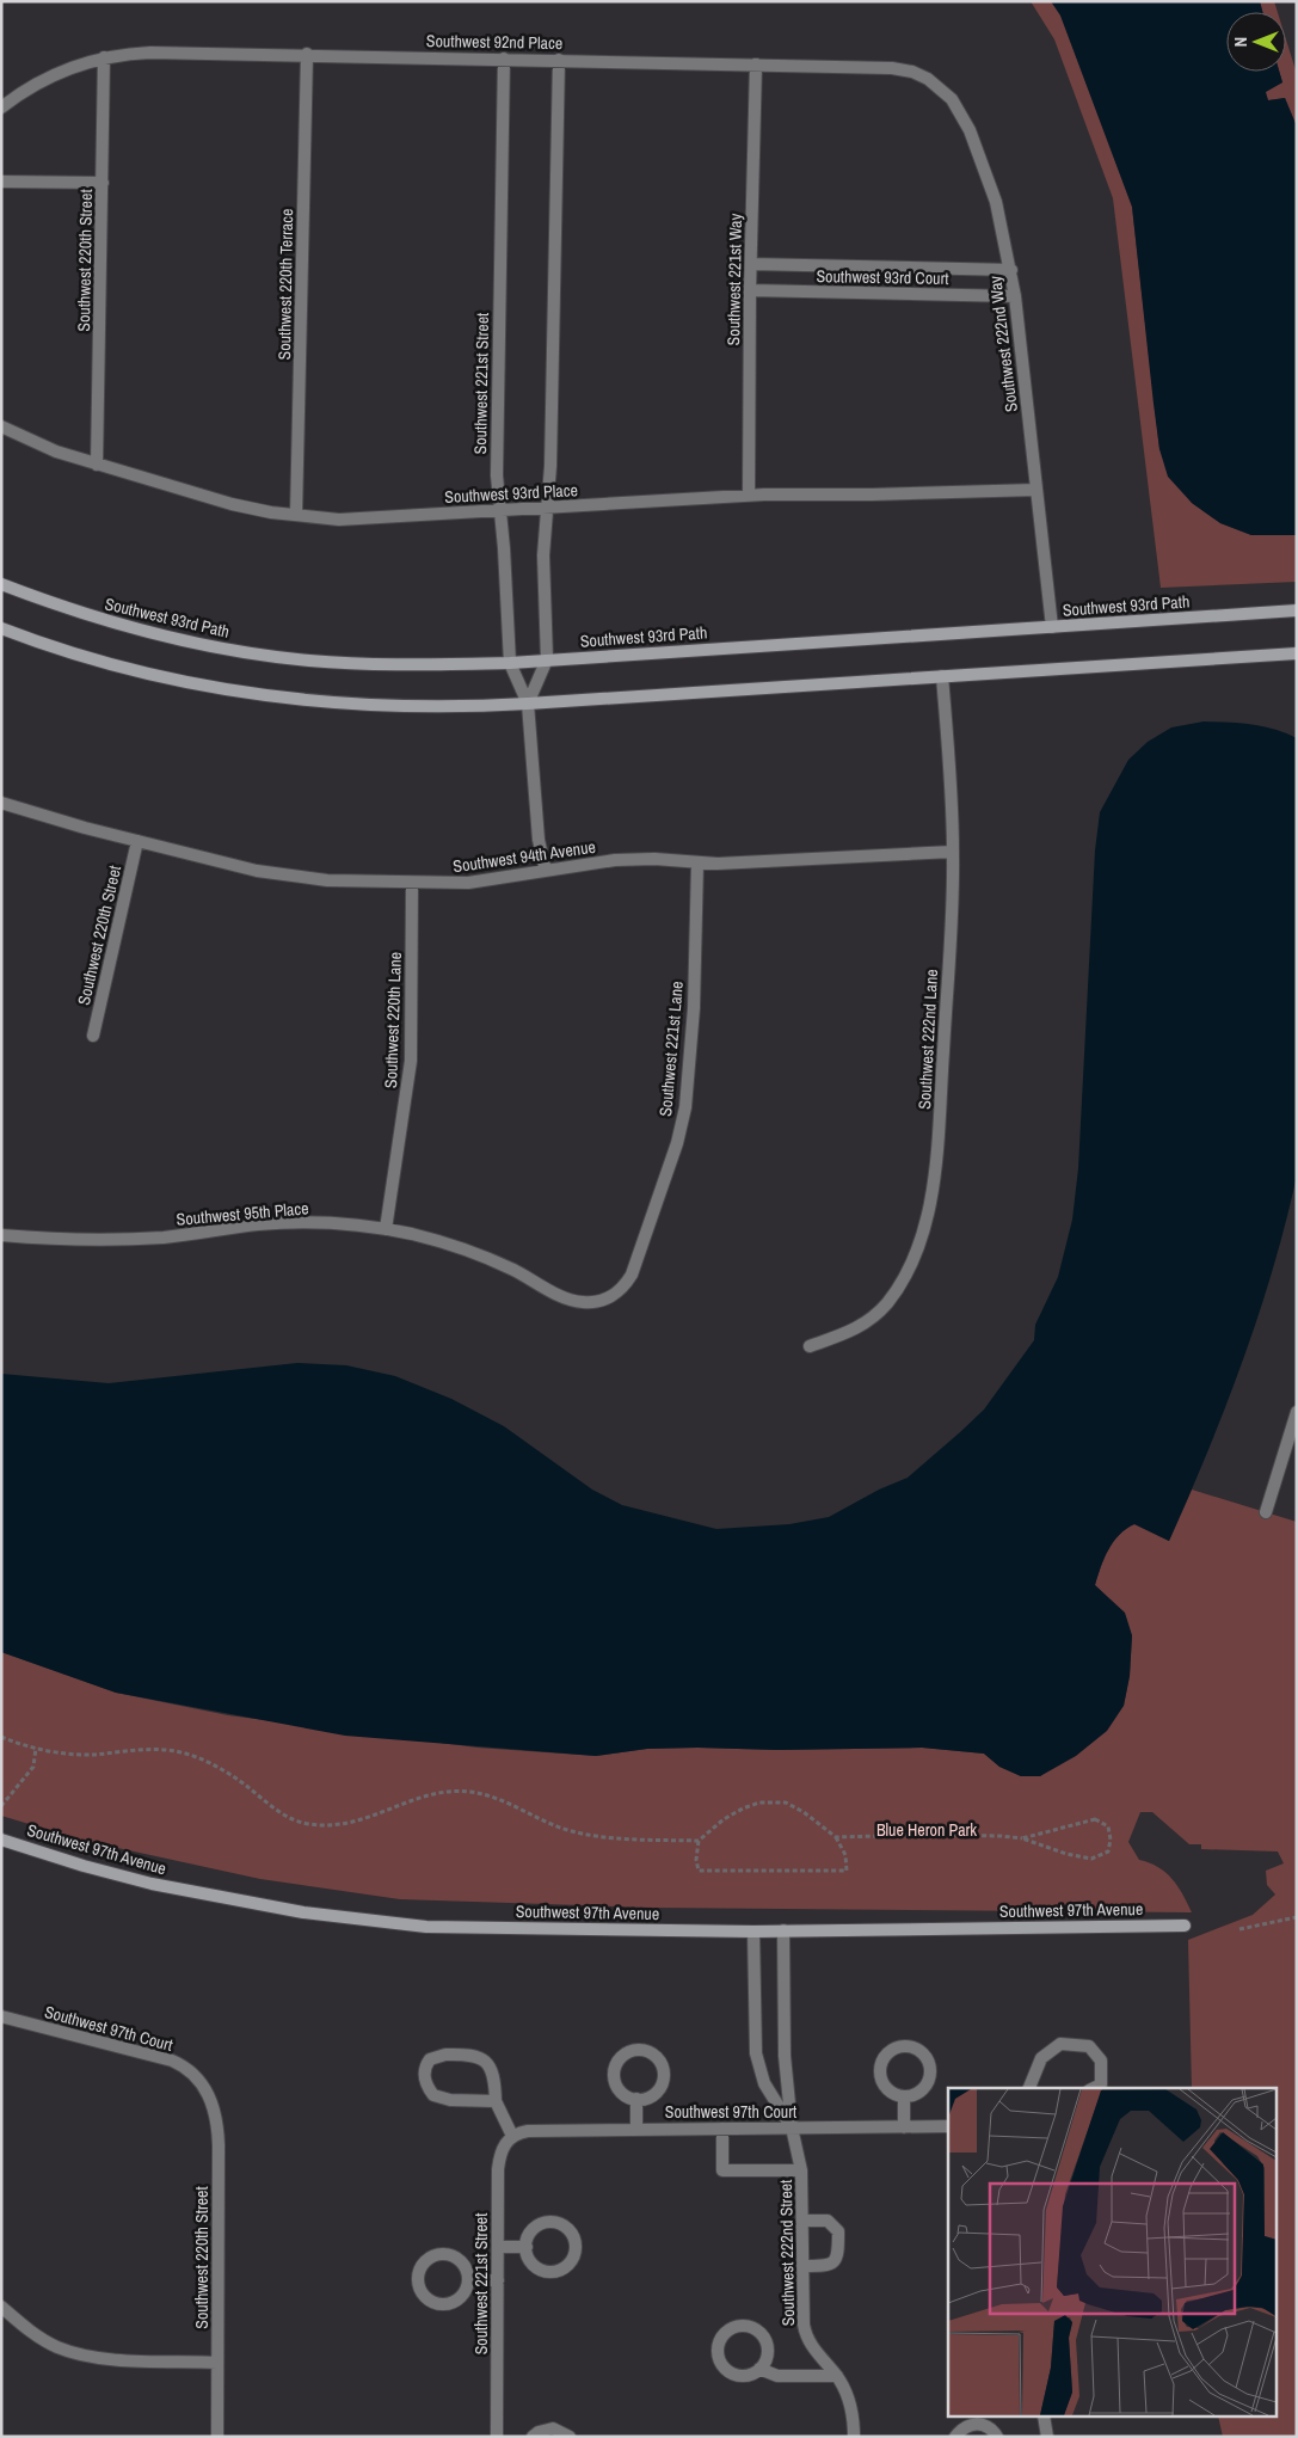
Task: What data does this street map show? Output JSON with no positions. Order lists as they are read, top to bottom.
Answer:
{
  "streets": {
    "street": [
      "Southwest 92nd Place",
      "Southwest 220th Street",
      "Southwest 93rd Court",
      "Southwest 221st Way",
      "Southwest 220th Terrace",
      "Southwest 222nd Way",
      "Southwest 221st Street",
      "Southwest 93rd Place",
      "Southwest 93rd Path",
      "Southwest 94th Avenue",
      "Southwest 220th Lane",
      "Southwest 222nd Lane",
      "Southwest 221st Lane",
      "Southwest 95th Place",
      "Southwest 97th Avenue",
      "Southwest 97th Court",
      "Southwest 222nd Street"
    ]
  },
  "crossings": [
    ["Southwest 92nd Place", "Southwest 220th Street"],
    ["Southwest 92nd Place", "Southwest 221st Way"],
    ["Southwest 92nd Place", "Southwest 220th Terrace"],
    ["Southwest 92nd Place", "Southwest 222nd Way"],
    ["Southwest 92nd Place", "Southwest 221st Street"],
    ["Southwest 220th Street", "Southwest 93rd Place"],
    ["Southwest 220th Street", "Southwest 94th Avenue"],
    ["Southwest 220th Street", "Southwest 97th Court"],
    ["Southwest 93rd Court", "Southwest 221st Way"],
    ["Southwest 93rd Court", "Southwest 222nd Way"],
    ["Southwest 221st Way", "Southwest 93rd Place"],
    ["Southwest 220th Terrace", "Southwest 93rd Place"],
    ["Southwest 222nd Way", "Southwest 93rd Place"],
    ["Southwest 222nd Way", "Southwest 93rd Path"],
    ["Southwest 221st Street", "Southwest 93rd Place"],
    ["Southwest 221st Street", "Southwest 93rd Path"],
    ["Southwest 221st Street", "Southwest 94th Avenue"],
    ["Southwest 221st Street", "Southwest 97th Court"],
    ["Southwest 94th Avenue", "Southwest 220th Lane"],
    ["Southwest 94th Avenue", "Southwest 222nd Lane"],
    ["Southwest 94th Avenue", "Southwest 221st Lane"],
    ["Southwest 220th Lane", "Southwest 95th Place"],
    ["Southwest 221st Lane", "Southwest 95th Place"],
    ["Southwest 97th Court", "Southwest 222nd Street"]
  ],
  "parks": ["Blue Heron Park"],
  "north": "left"
}
